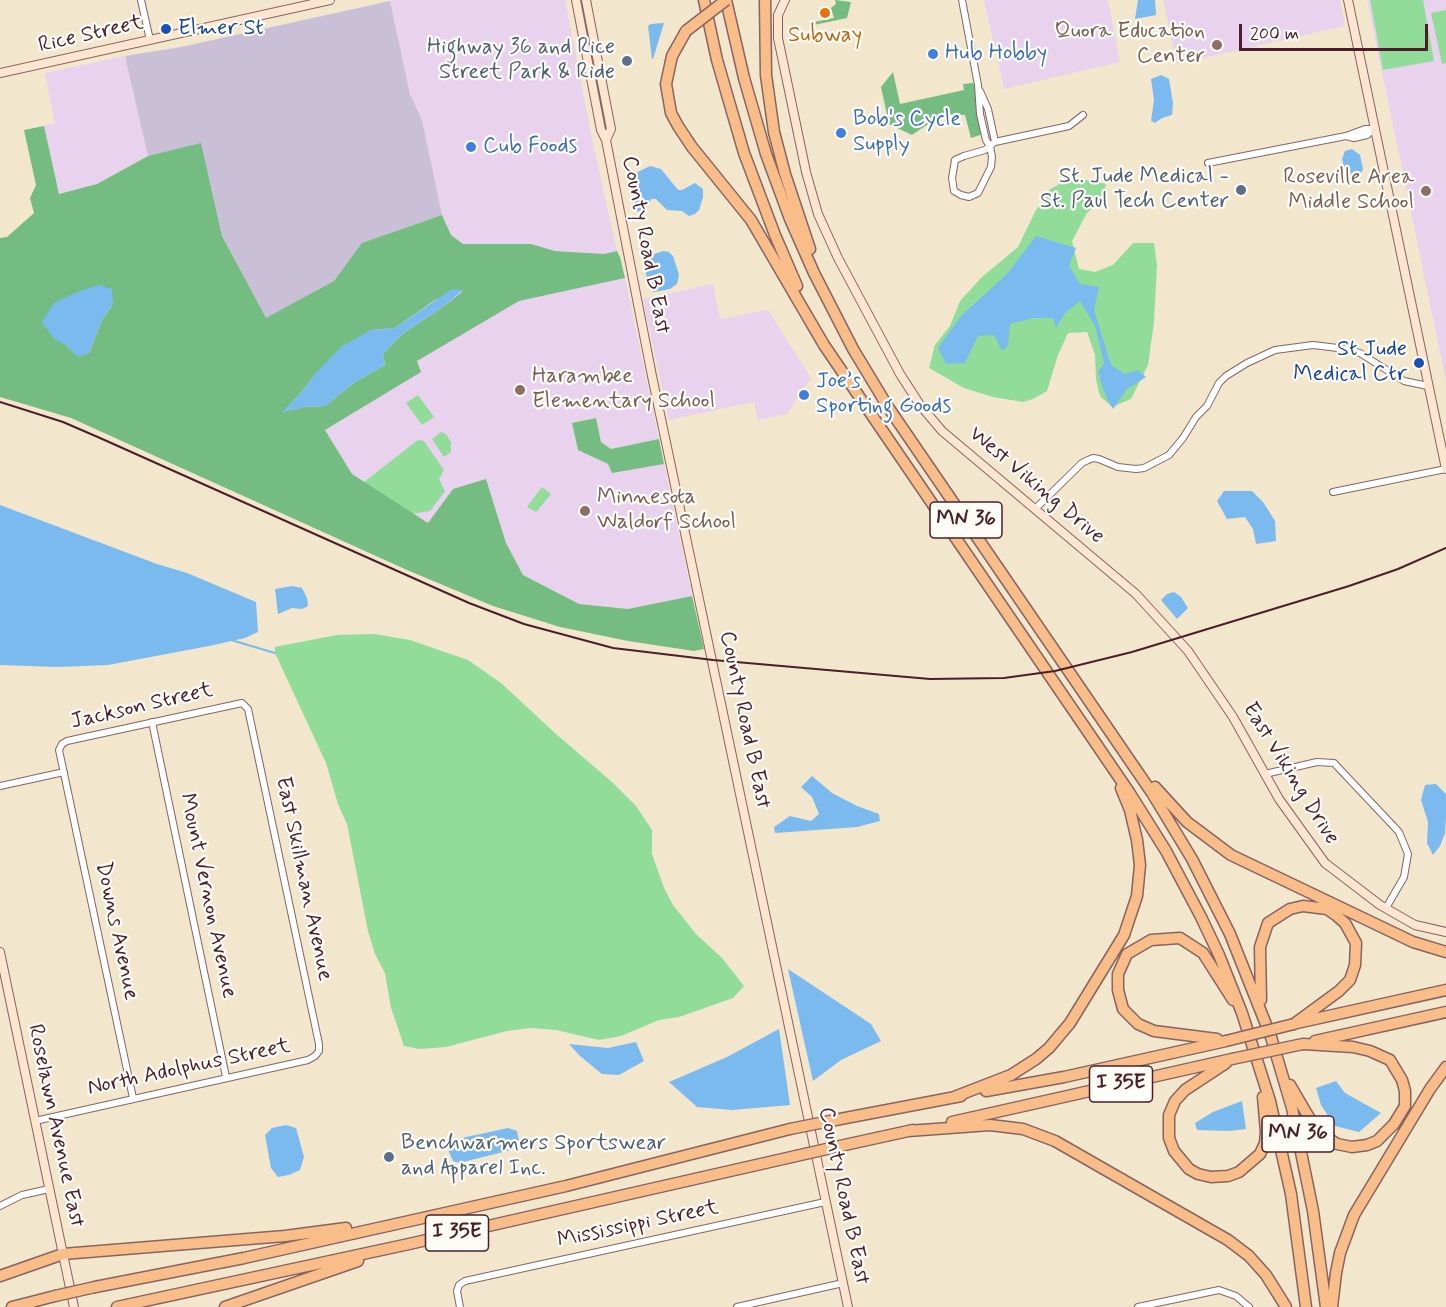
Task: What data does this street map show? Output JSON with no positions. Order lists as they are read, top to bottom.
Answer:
{
  "streets": {
    "highway": ["MN 36", "I 35E"],
    "street": [
      "Rice Street",
      "County Road B East",
      "West Viking Drive",
      "Jackson Street",
      "East Viking Drive",
      "East Skillman Avenue",
      "Mount Vernon Avenue",
      "Downs Avenue",
      "North Adolphus Street",
      "Roselawn Avenue East",
      "Mississippi Street"
    ]
  },
  "crossings": [
    ["County Road B East", "Mississippi Street"],
    ["West Viking Drive", "East Viking Drive"],
    ["Jackson Street", "East Skillman Avenue"],
    ["Jackson Street", "Mount Vernon Avenue"],
    ["Jackson Street", "Downs Avenue"],
    ["East Skillman Avenue", "North Adolphus Street"],
    ["Mount Vernon Avenue", "North Adolphus Street"],
    ["Downs Avenue", "North Adolphus Street"],
    ["North Adolphus Street", "Roselawn Avenue East"]
  ],
  "places": [
    "Subway",
    "Elmer St",
    "Quora Education Center",
    "Hub Hobby",
    "Highway 36 and Rice Street Park & Ride",
    "Bob's Cycle Supply",
    "Cub Foods",
    "St. Jude Medical - St. Paul Tech Center",
    "Roseville Area Middle School",
    "St Jude Medical Ctr",
    "Harambee Elementary School",
    "Joe’s Sporting Goods",
    "Minnesota Waldorf School",
    "Benchwarmers Sportswear and Apparel Inc."
  ],
  "scale_bar": "200 m"
}
